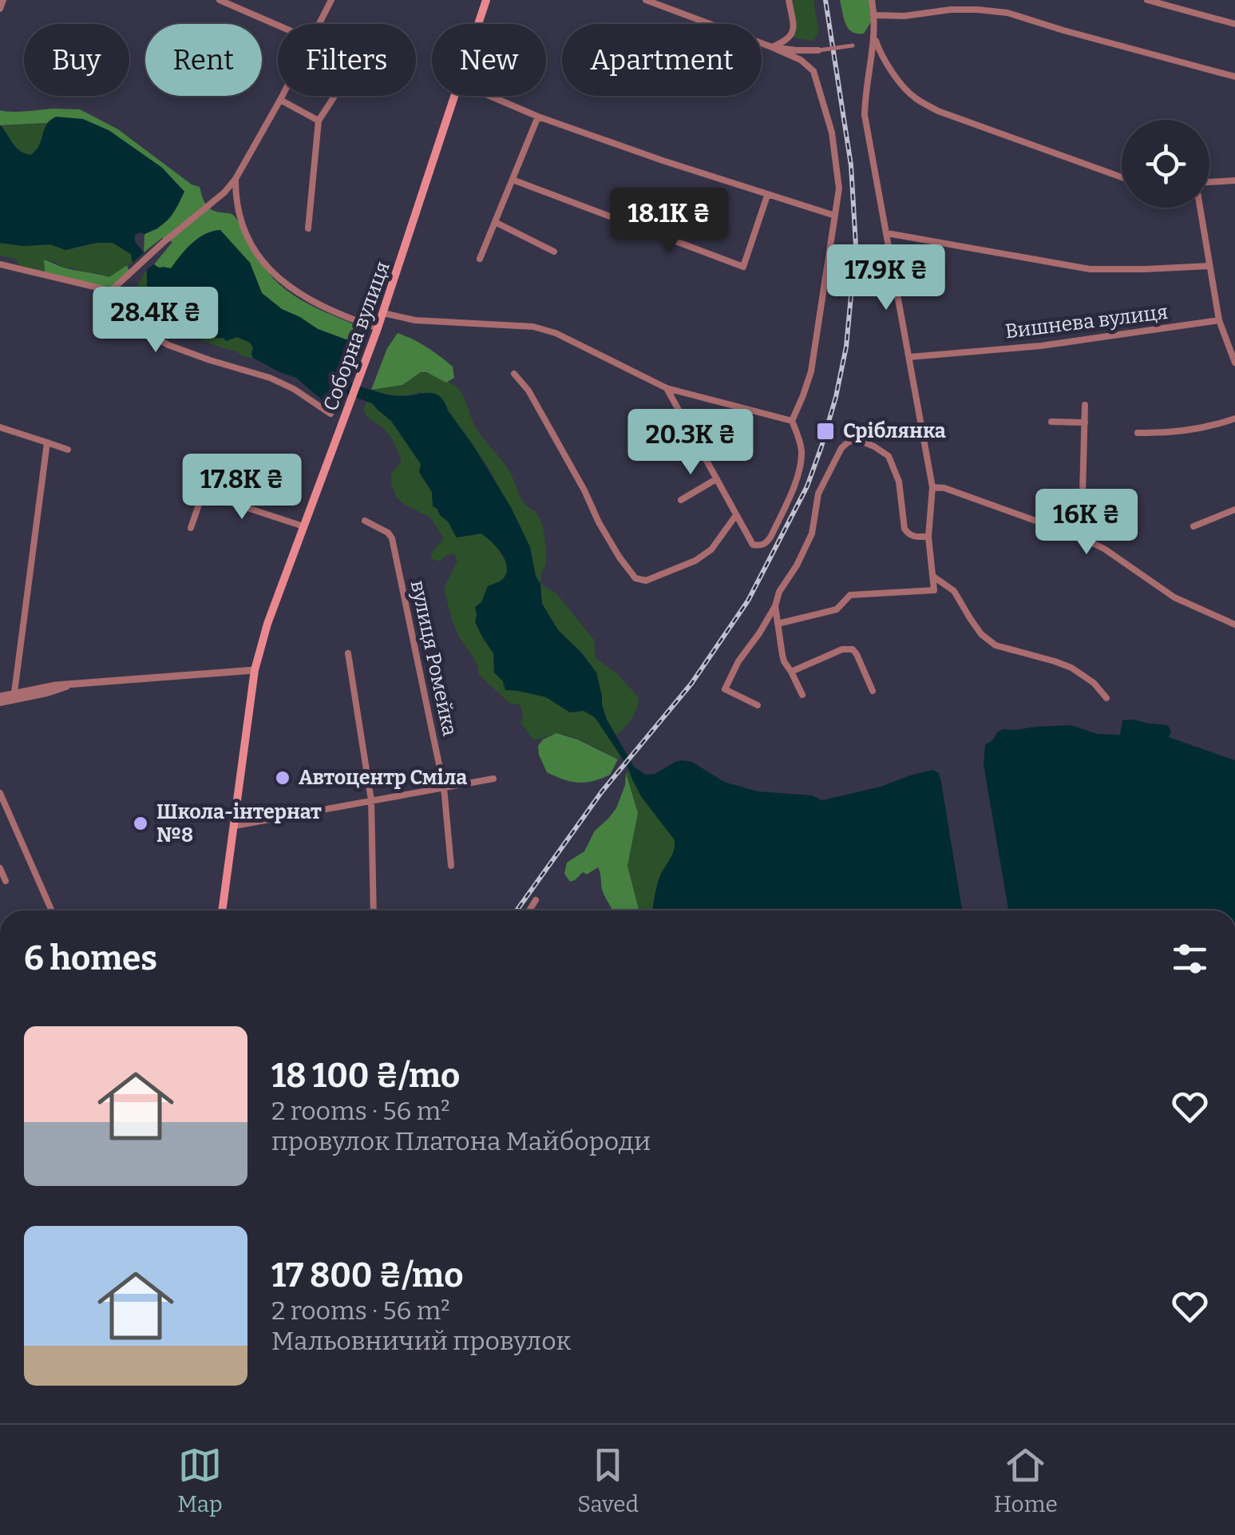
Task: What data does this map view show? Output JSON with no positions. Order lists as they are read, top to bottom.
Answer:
{
  "streets": {
    "main road": ["Соборна вулиця"],
    "street": ["Вишнева вулиця", "вулиця Ромейка"]
  },
  "places": {
    "transit": ["Сріблянка"],
    "other": ["Автоцентр Сміла", "Школа-інтернат №8"]
  },
  "page": {
    "chip": [
      "Buy",
      "Rent",
      "Filters",
      "New",
      "Apartment"
    ],
    "price": [
      "18.1K ₴",
      "17.9K ₴",
      "28.4K ₴",
      "20.3K ₴",
      "17.8K ₴",
      "16K ₴"
    ],
    "heading": "6 homes",
    "list": [
      {
        "name": "18 100 ₴/mo",
        "note": "2 rooms · 56 m² · провулок Платона Майбороди"
      },
      {
        "name": "17 800 ₴/mo",
        "note": "2 rooms · 56 m² · Мальовничий провулок"
      }
    ],
    "tabs": ["Map", "Saved", "Home"]
  }
}
